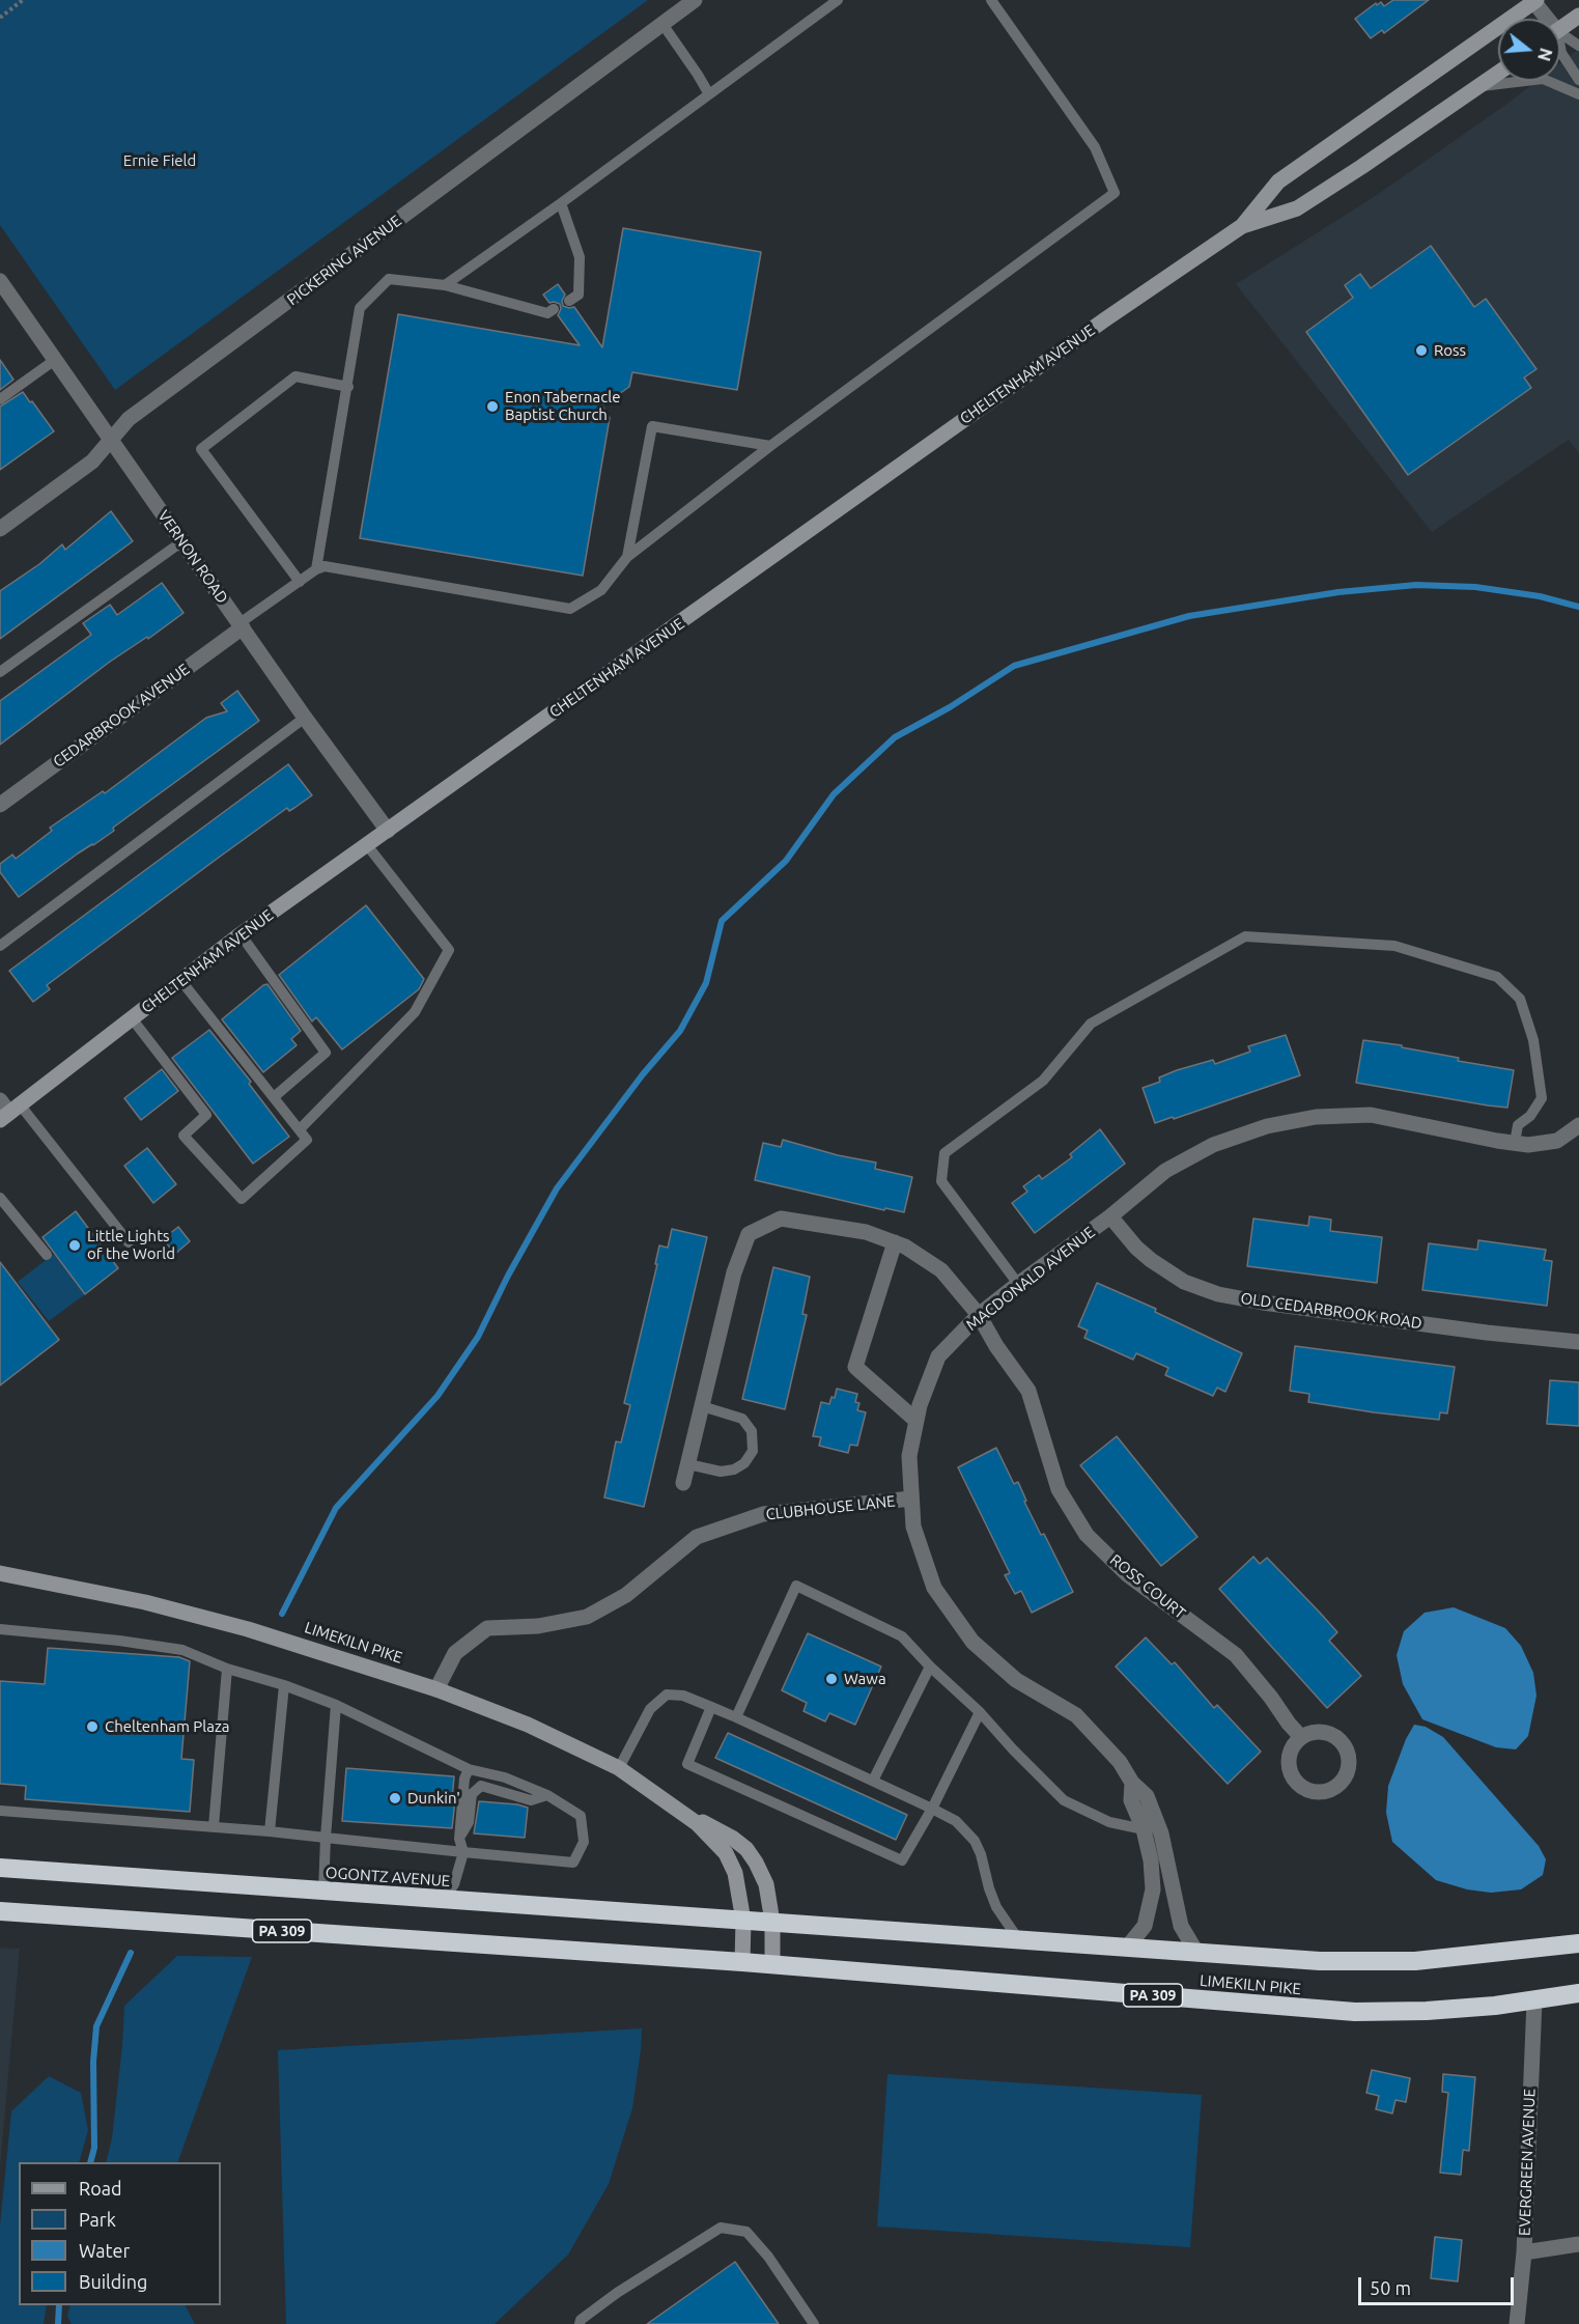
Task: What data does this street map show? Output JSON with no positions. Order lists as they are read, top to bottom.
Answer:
{
  "streets": {
    "highway": ["LIMEKILN PIKE", "OGONTZ AVENUE", "PA 309"],
    "main road": ["CHELTENHAM AVENUE"],
    "street": [
      "PICKERING AVENUE",
      "VERNON ROAD",
      "CEDARBROOK AVENUE",
      "MACDONALD AVENUE",
      "OLD CEDARBROOK ROAD",
      "CLUBHOUSE LANE",
      "ROSS COURT",
      "EVERGREEN AVENUE"
    ]
  },
  "crossings": [
    ["PICKERING AVENUE", "VERNON ROAD"],
    ["CHELTENHAM AVENUE", "VERNON ROAD"],
    ["VERNON ROAD", "CEDARBROOK AVENUE"],
    ["MACDONALD AVENUE", "OLD CEDARBROOK ROAD"],
    ["MACDONALD AVENUE", "CLUBHOUSE LANE"],
    ["MACDONALD AVENUE", "ROSS COURT"],
    ["MACDONALD AVENUE", "LIMEKILN PIKE"],
    ["CLUBHOUSE LANE", "LIMEKILN PIKE"],
    ["LIMEKILN PIKE", "OGONTZ AVENUE"],
    ["LIMEKILN PIKE", "PA 309"],
    ["LIMEKILN PIKE", "EVERGREEN AVENUE"]
  ],
  "parks": ["Ernie Field"],
  "places": [
    "Ross",
    "Enon Tabernacle Baptist Church",
    "Little Lights of the World",
    "Wawa",
    "Cheltenham Plaza",
    "Dunkin'"
  ],
  "legend": [
    "Road",
    "Park",
    "Water",
    "Building"
  ],
  "scale_bar": "50 m",
  "north": "right"
}
